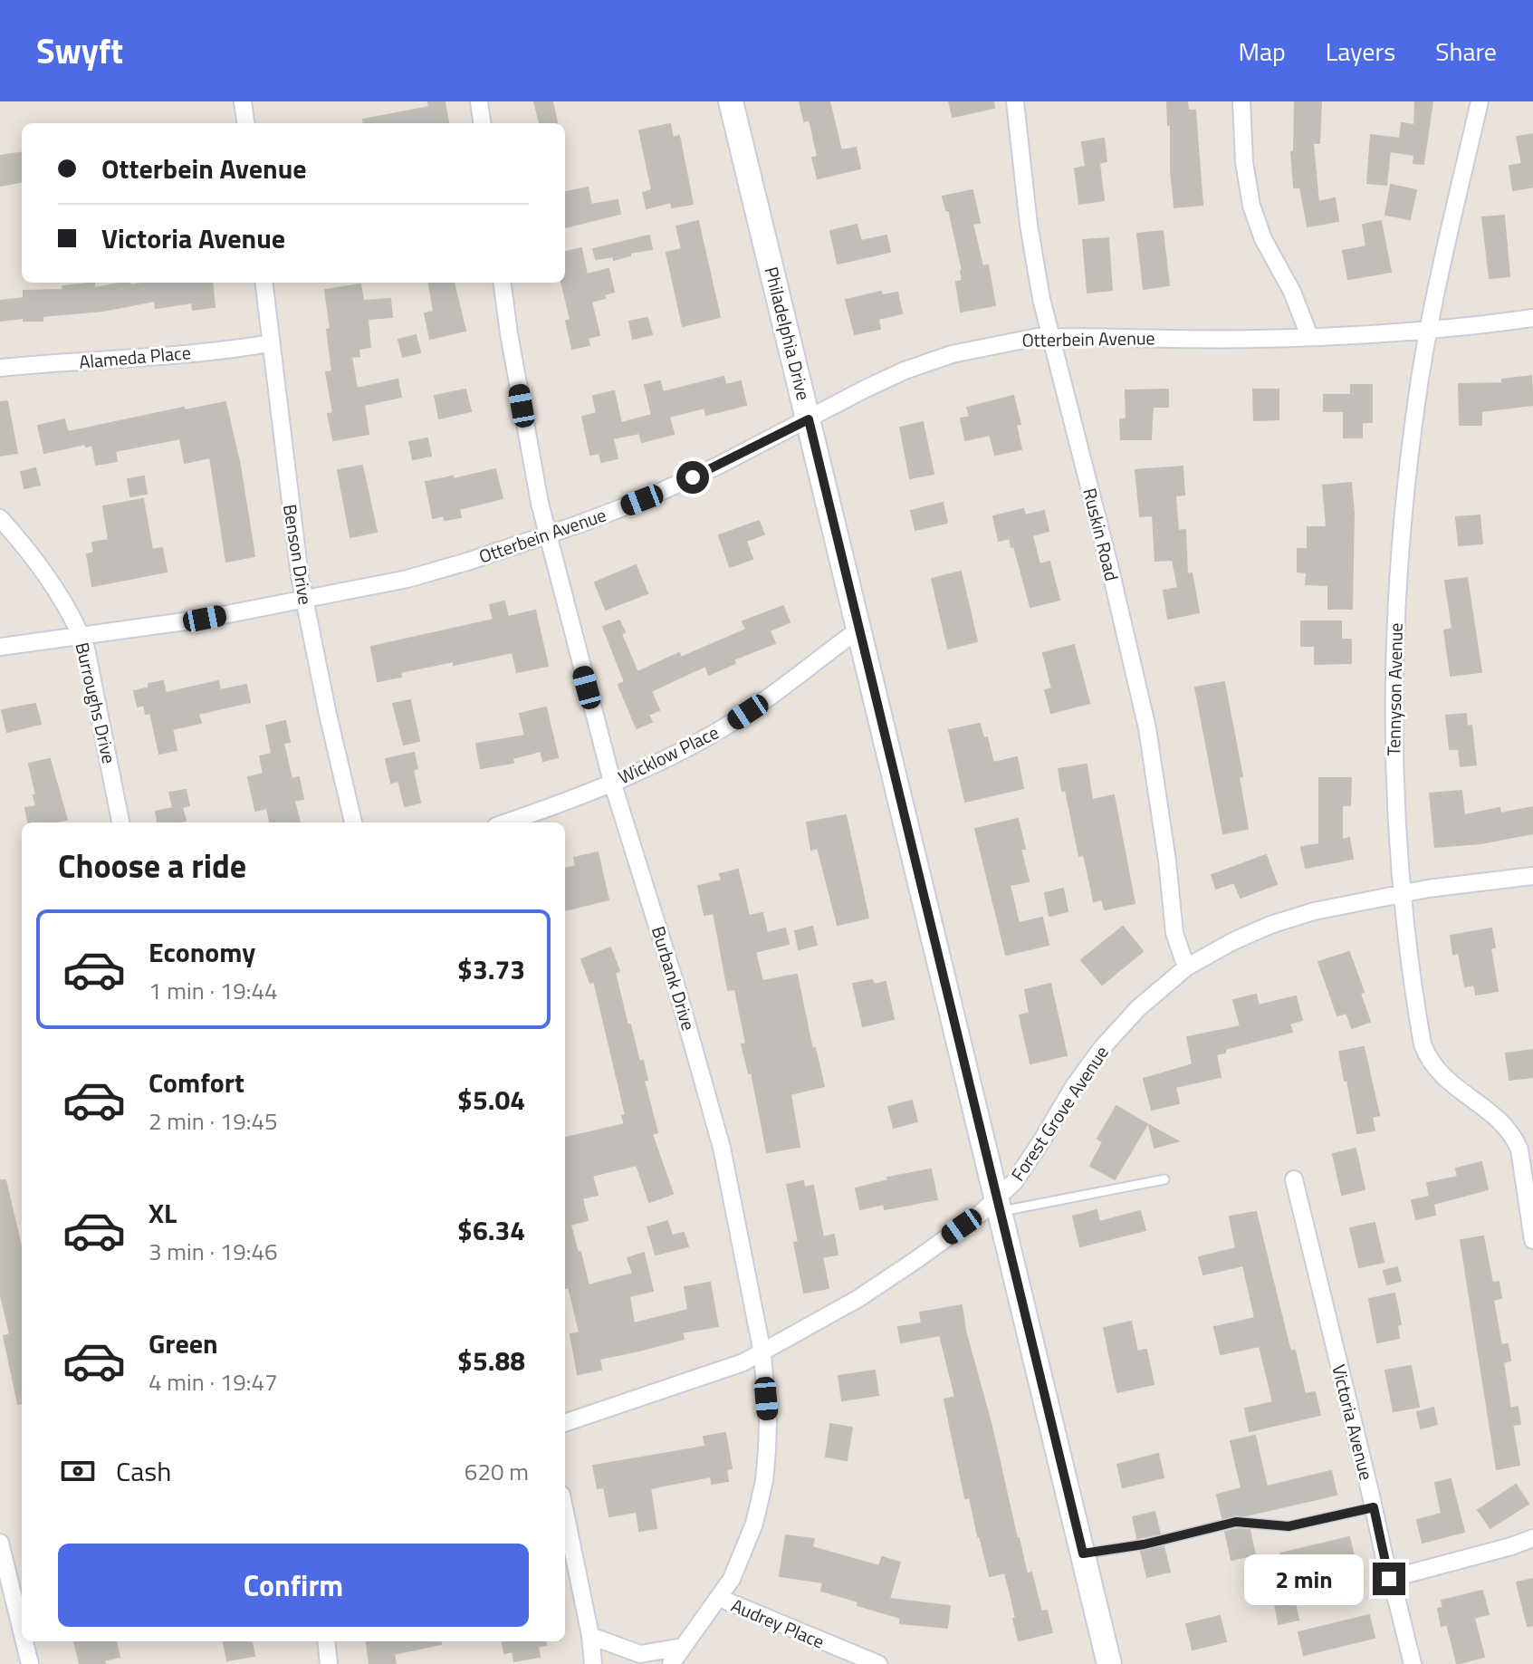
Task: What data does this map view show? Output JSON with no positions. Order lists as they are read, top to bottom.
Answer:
{
  "streets": {
    "main road": ["Philadelphia Drive"],
    "street": [
      "Otterbein Avenue",
      "Alameda Place",
      "Ruskin Road",
      "Benson Drive",
      "Tennyson Avenue",
      "Burroughs Drive",
      "Wicklow Place",
      "Burbank Drive",
      "Forest Grove Avenue",
      "Victoria Avenue",
      "Audrey Place"
    ]
  },
  "crossings": [
    ["Philadelphia Drive", "Otterbein Avenue"],
    ["Philadelphia Drive", "Wicklow Place"],
    ["Philadelphia Drive", "Forest Grove Avenue"],
    ["Otterbein Avenue", "Ruskin Road"],
    ["Otterbein Avenue", "Benson Drive"],
    ["Otterbein Avenue", "Tennyson Avenue"],
    ["Otterbein Avenue", "Burroughs Drive"],
    ["Otterbein Avenue", "Burbank Drive"],
    ["Alameda Place", "Benson Drive"],
    ["Ruskin Road", "Forest Grove Avenue"],
    ["Tennyson Avenue", "Forest Grove Avenue"],
    ["Wicklow Place", "Burbank Drive"],
    ["Burbank Drive", "Forest Grove Avenue"],
    ["Burbank Drive", "Audrey Place"]
  ],
  "page": {
    "header": "Swyft",
    "nav": ["Map", "Layers", "Share"],
    "banner": ["Otterbein Avenue", "Victoria Avenue"],
    "heading": "Choose a ride",
    "list": [
      {
        "name": "Economy",
        "note": "1 min · 19:44",
        "value": "$3.73"
      },
      {
        "name": "Comfort",
        "note": "2 min · 19:45",
        "value": "$5.04"
      },
      {
        "name": "XL",
        "note": "3 min · 19:46",
        "value": "$6.34"
      },
      {
        "name": "Green",
        "note": "4 min · 19:47",
        "value": "$5.88"
      }
    ],
    "pay": ["Cash", "620 m"],
    "buttons": "Confirm",
    "bubble": "2 min"
  }
}
